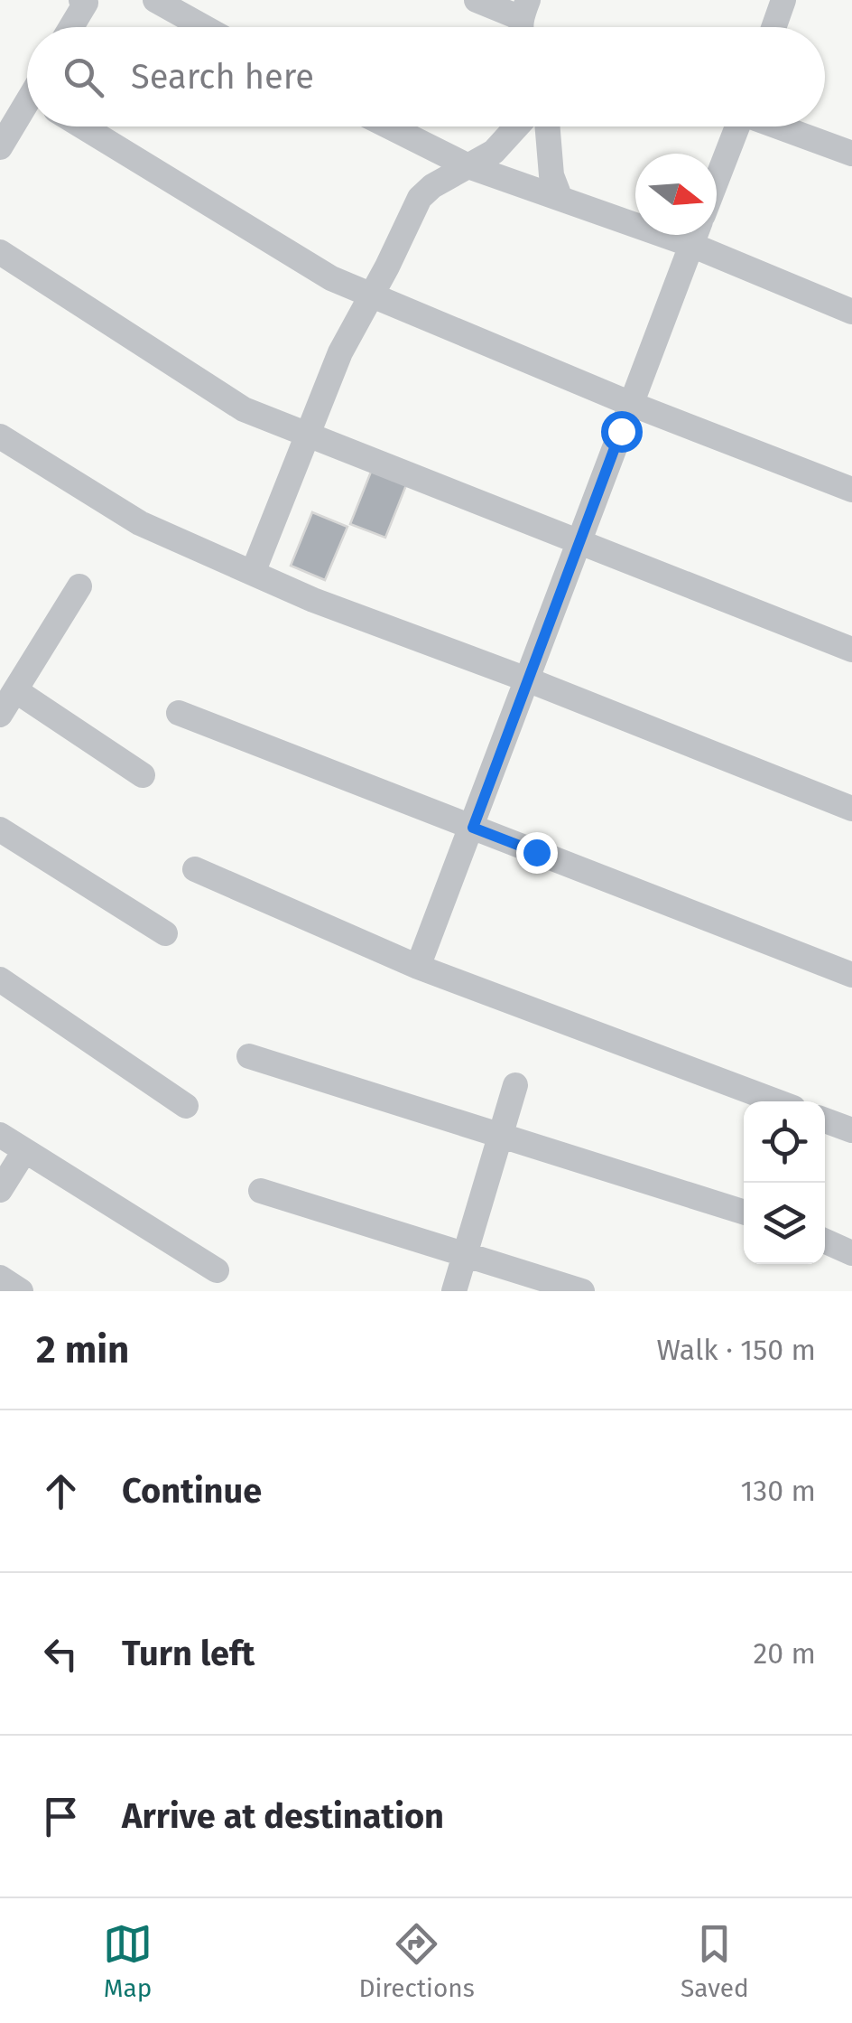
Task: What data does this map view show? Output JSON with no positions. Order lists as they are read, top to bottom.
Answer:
{
  "north": "right",
  "page": {
    "search": "Search here",
    "heading": ["2 min", "Walk · 150 m"],
    "list": [
      ["Continue", "130 m"],
      ["Turn left", "20 m"],
      "Arrive at destination"
    ],
    "nav": ["Map", "Directions", "Saved"]
  }
}
